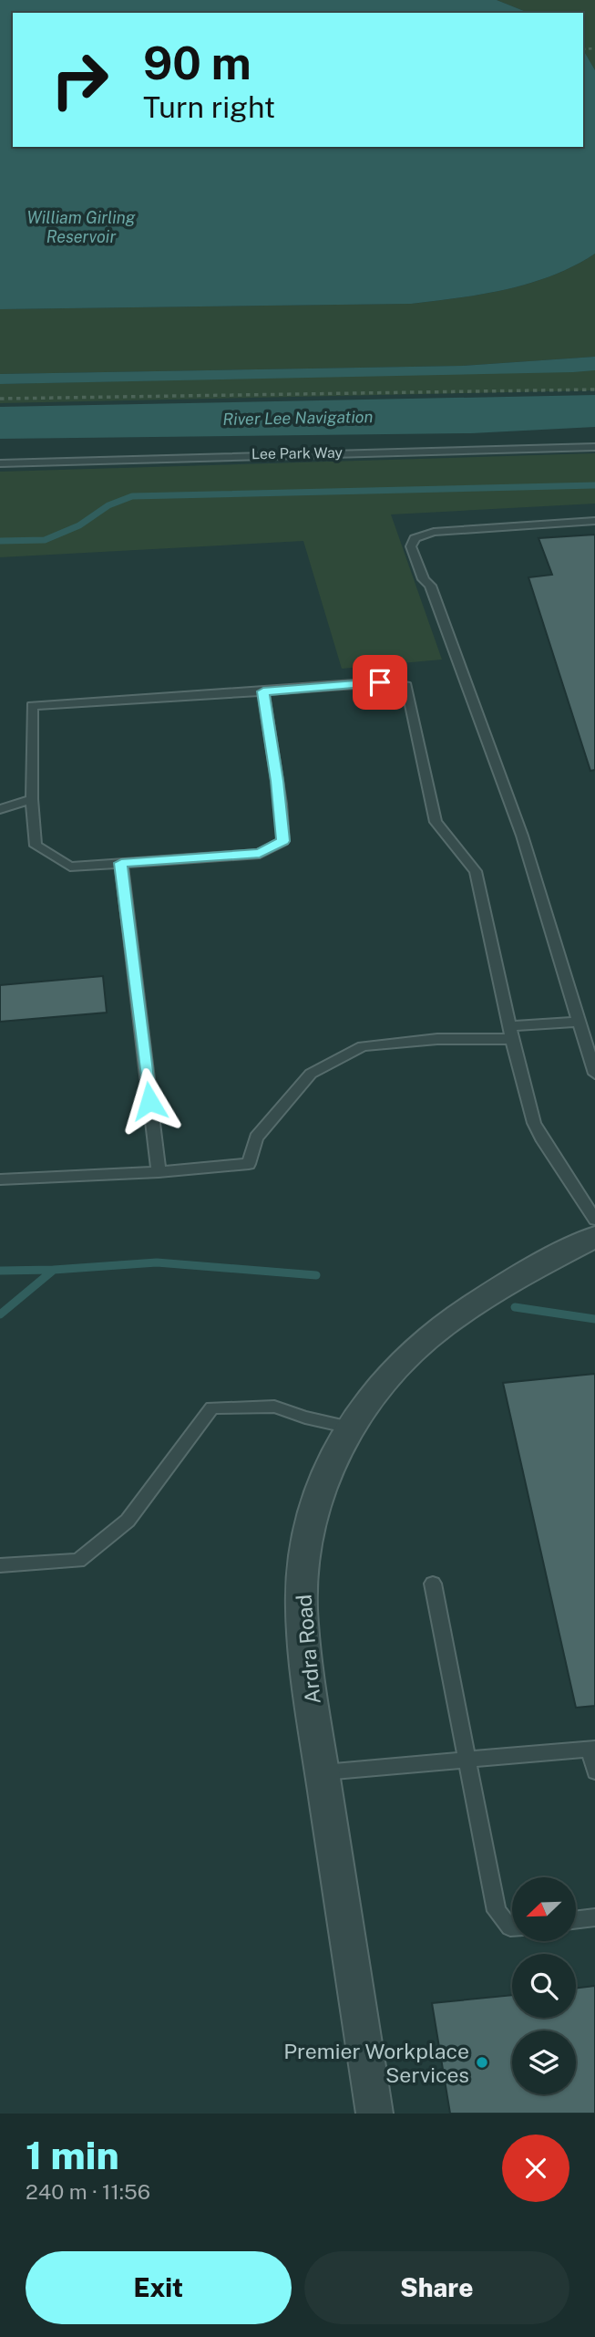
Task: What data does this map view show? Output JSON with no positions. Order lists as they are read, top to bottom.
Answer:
{
  "streets": {
    "street": ["Ardra Road"],
    "lane": ["Lee Park Way"]
  },
  "water": ["William Girling Reservoir", "River Lee Navigation"],
  "places": ["Premier Workplace Services"],
  "north": "bottom left",
  "page": {
    "turn": ["90 m", "Turn right"],
    "heading": ["1 min", "240 m · 11:56"],
    "buttons": ["Exit", "Share"]
  }
}
